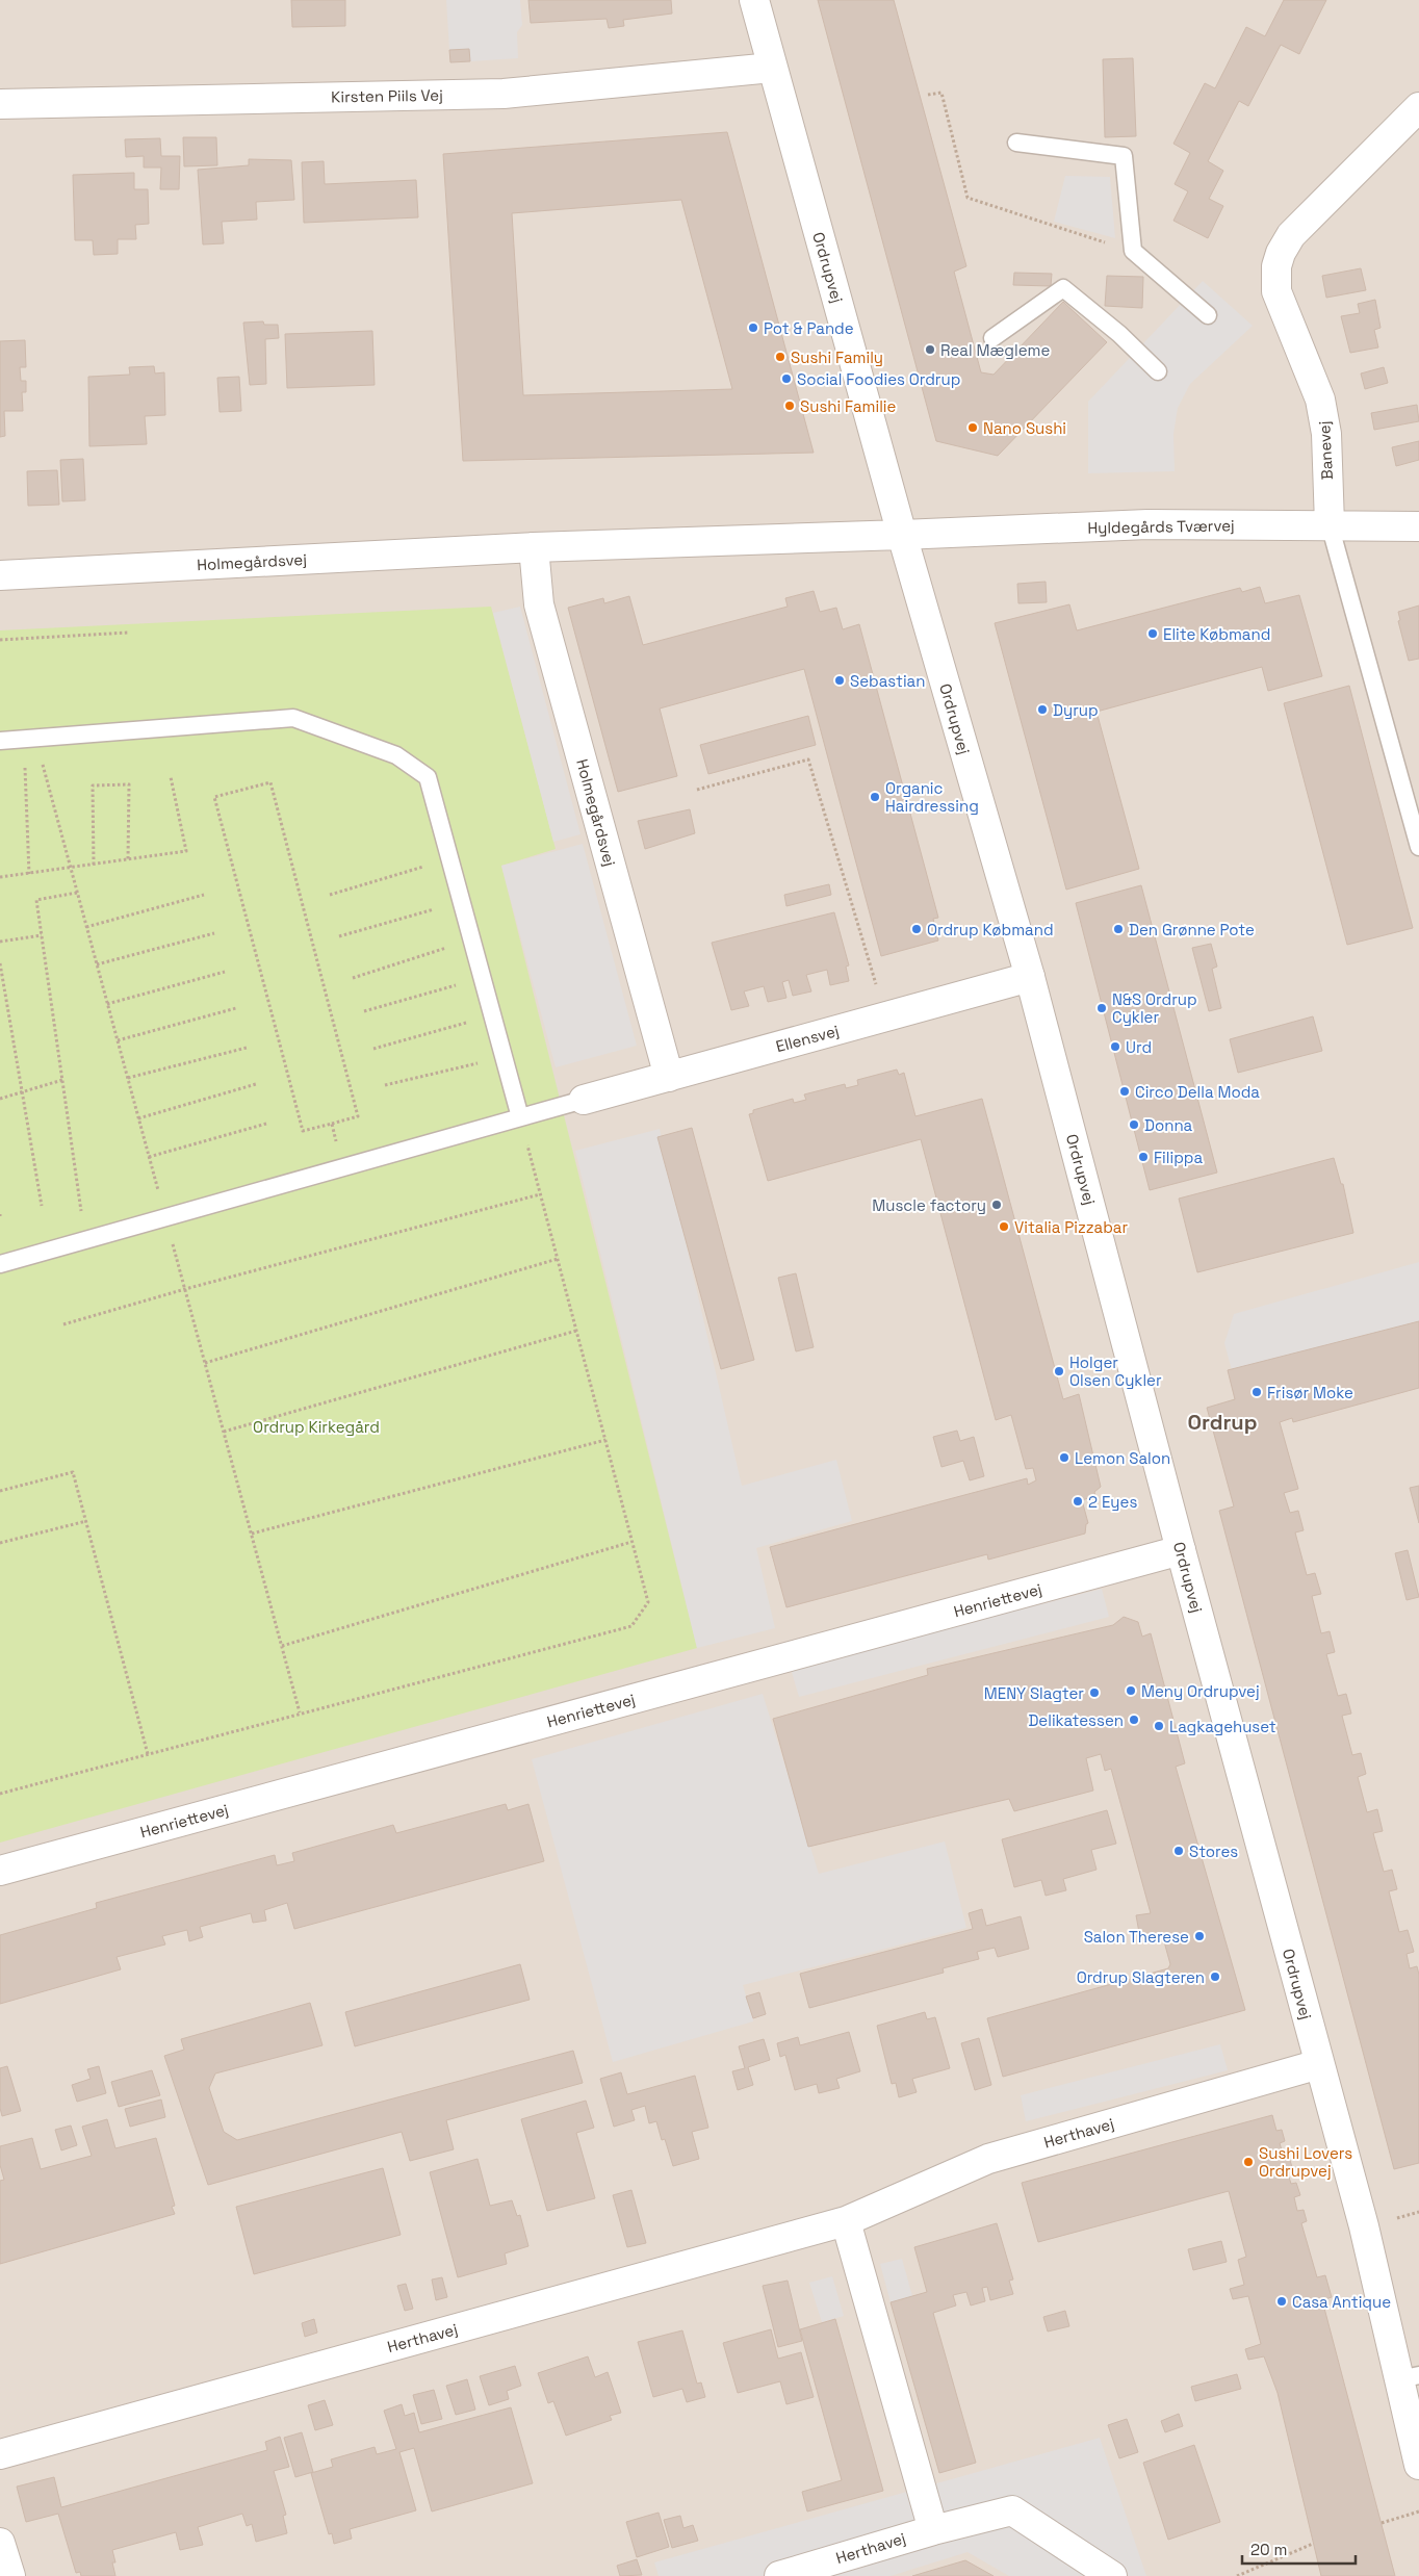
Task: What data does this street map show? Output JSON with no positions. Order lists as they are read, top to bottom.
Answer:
{
  "streets": {
    "street": [
      "Kirsten Piils Vej",
      "Ordrupvej",
      "Banevej",
      "Hyldegårds Tværvej",
      "Holmegårdsvej",
      "Ellensvej",
      "Henriettevej",
      "Herthavej"
    ]
  },
  "crossings": [
    ["Kirsten Piils Vej", "Ordrupvej"],
    ["Ordrupvej", "Hyldegårds Tværvej"],
    ["Ordrupvej", "Holmegårdsvej"],
    ["Ordrupvej", "Ellensvej"],
    ["Ordrupvej", "Henriettevej"],
    ["Ordrupvej", "Herthavej"],
    ["Banevej", "Hyldegårds Tværvej"],
    ["Hyldegårds Tværvej", "Holmegårdsvej"],
    ["Holmegårdsvej", "Ellensvej"]
  ],
  "districts": ["Ordrup"],
  "parks": ["Ordrup Kirkegård"],
  "places": [
    "Pot & Pande",
    "Real Mægleme",
    "Sushi Family",
    "Social Foodies Ordrup",
    "Sushi Familie",
    "Nano Sushi",
    "Elite Købmand",
    "Sebastian",
    "Dyrup",
    "Organic Hairdressing",
    "Ordrup Købmand",
    "Den Grønne Pote",
    "N&S Ordrup Cykler",
    "Urd",
    "Circo Della Moda",
    "Donna",
    "Filippa",
    "Muscle factory",
    "Vitalia Pizzabar",
    "Holger Olsen Cykler",
    "Frisør Moke",
    "Lemon Salon",
    "2 Eyes",
    "Meny Ordrupvej",
    "MENY Slagter",
    "Delikatessen",
    "Lagkagehuset",
    "Stores",
    "Salon Therese",
    "Ordrup Slagteren",
    "Sushi Lovers Ordrupvej",
    "Casa Antique"
  ],
  "scale_bar": "20 m"
}
